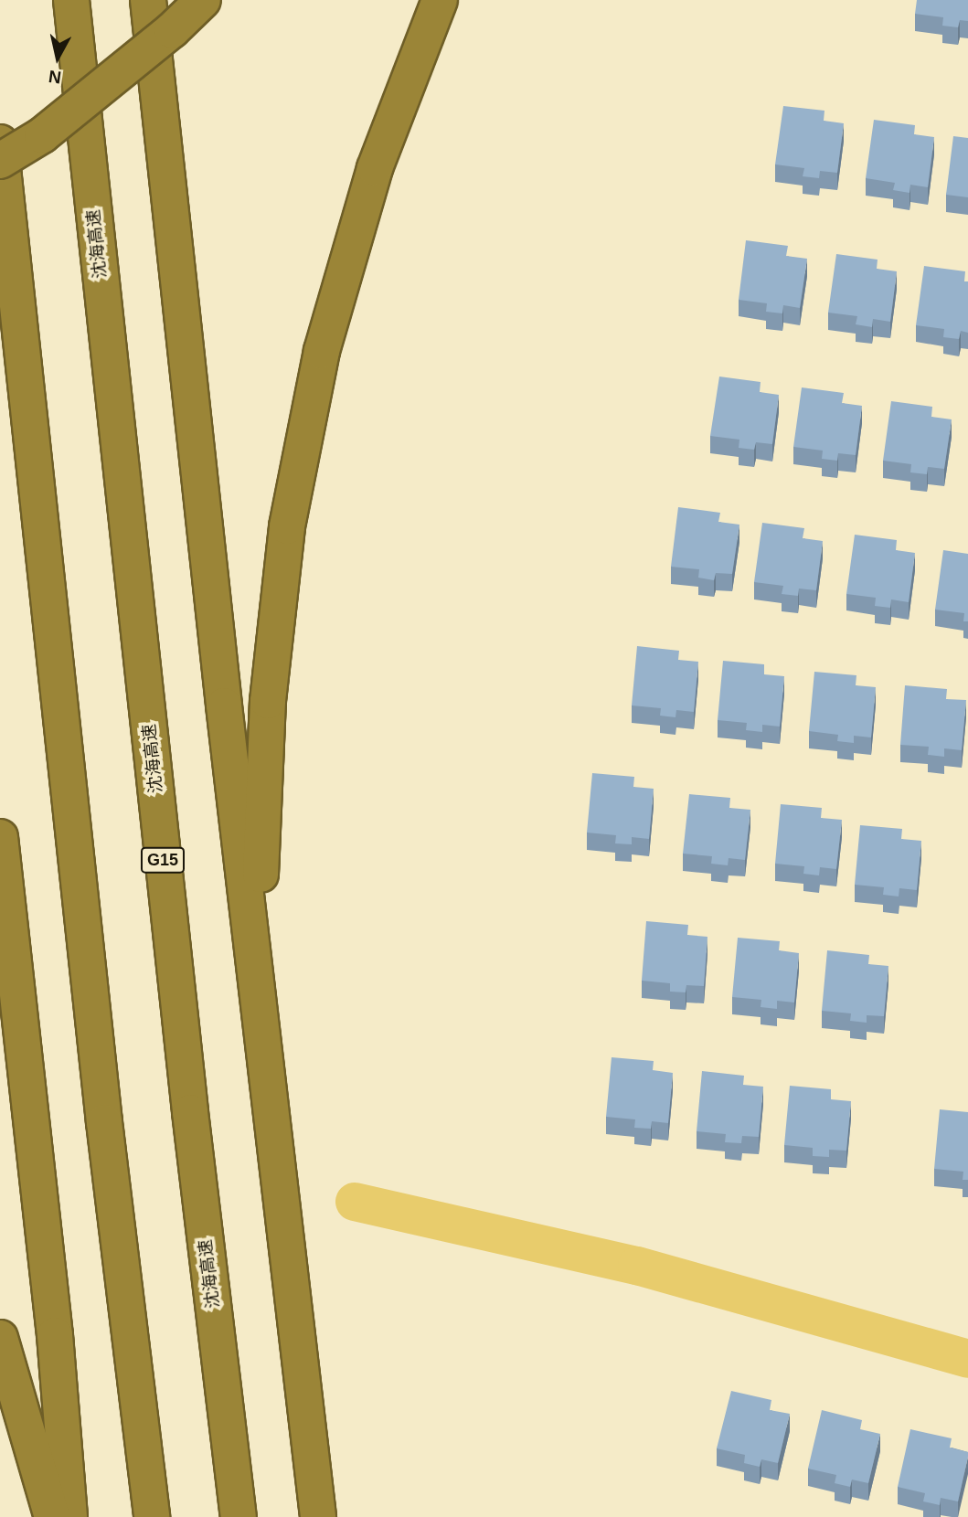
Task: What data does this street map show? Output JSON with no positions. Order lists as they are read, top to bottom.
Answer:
{
  "streets": {
    "highway": ["沈海高速", "G15"]
  },
  "north": "bottom"
}
